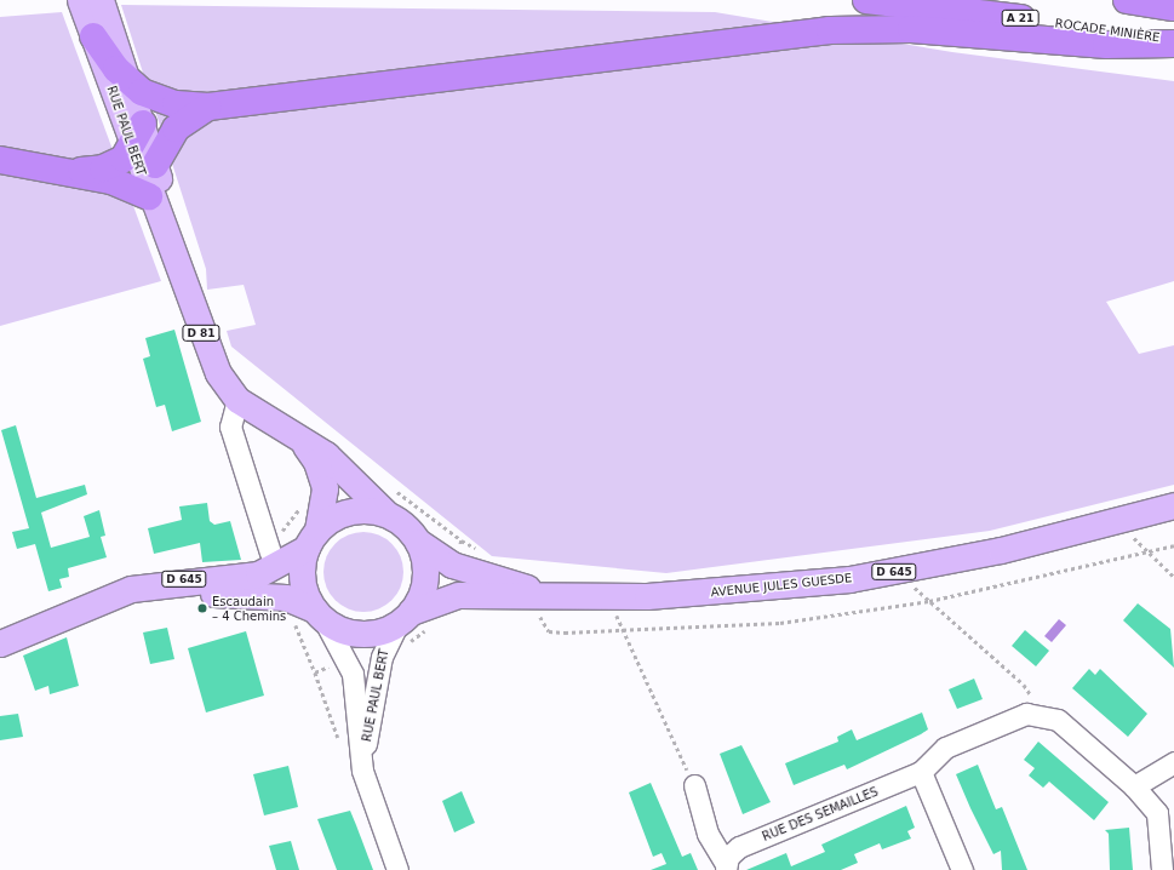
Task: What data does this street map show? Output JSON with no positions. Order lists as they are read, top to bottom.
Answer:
{
  "streets": {
    "highway": ["A 21", "ROCADE MINIÈRE"],
    "main road": [
      "RUE PAUL BERT",
      "D 81",
      "D 645",
      "AVENUE JULES GUESDE"
    ],
    "street": ["RUE DES SEMAILLES"]
  },
  "crossings": [
    ["RUE PAUL BERT", "D 645"],
    ["RUE PAUL BERT", "AVENUE JULES GUESDE"],
    ["D 645", "AVENUE JULES GUESDE"]
  ],
  "places": ["Escaudain – 4 Chemins"]
}
